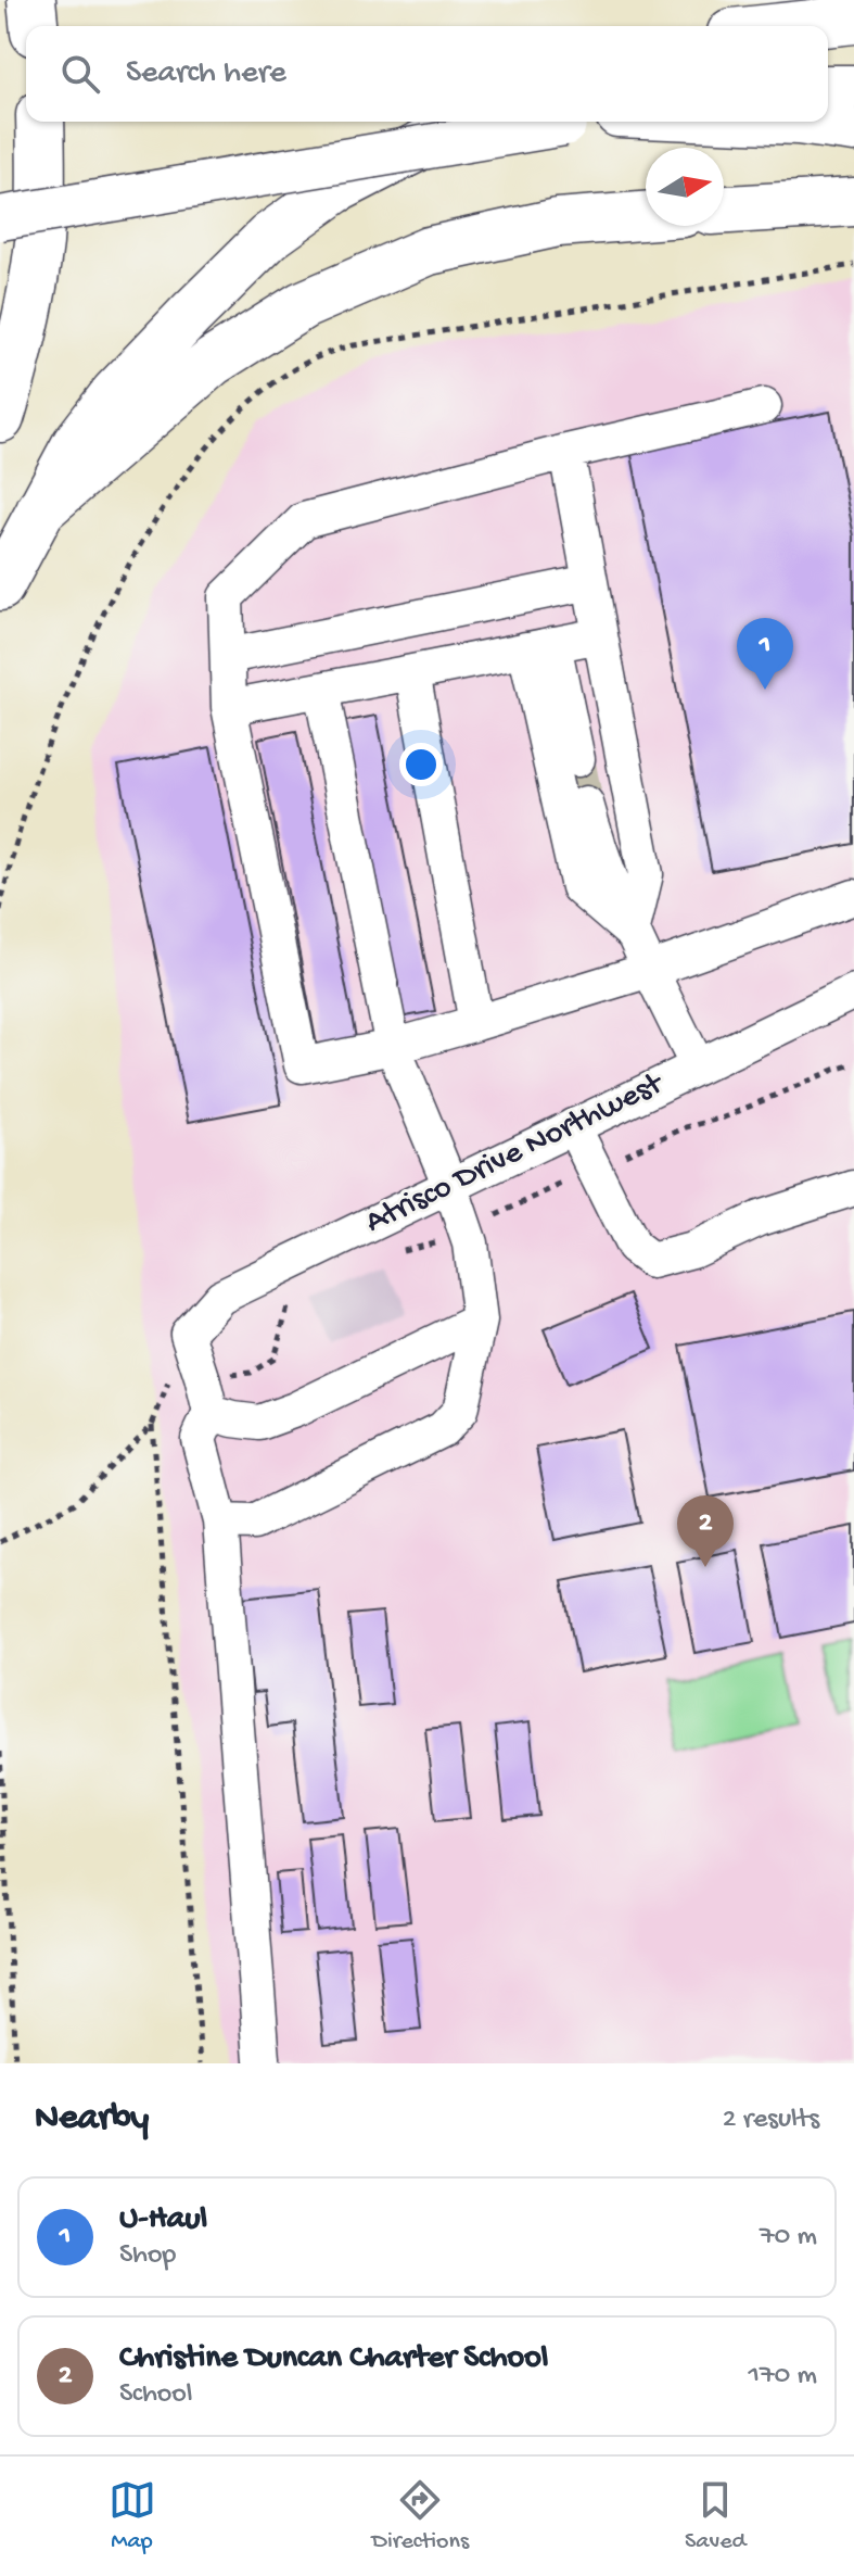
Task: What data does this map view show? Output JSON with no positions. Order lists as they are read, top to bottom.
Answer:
{
  "streets": {
    "street": ["Atrisco Drive Northwest"]
  },
  "north": "right",
  "page": {
    "search": "Search here",
    "pins": ["1", "2"],
    "heading": ["Nearby", "2 results"],
    "list": [
      {
        "mark": "1",
        "name": "U-Haul",
        "note": "Shop",
        "value": "70 m"
      },
      {
        "mark": "2",
        "name": "Christine Duncan Charter School",
        "note": "School",
        "value": "170 m"
      }
    ],
    "nav": ["Map", "Directions", "Saved"]
  }
}
